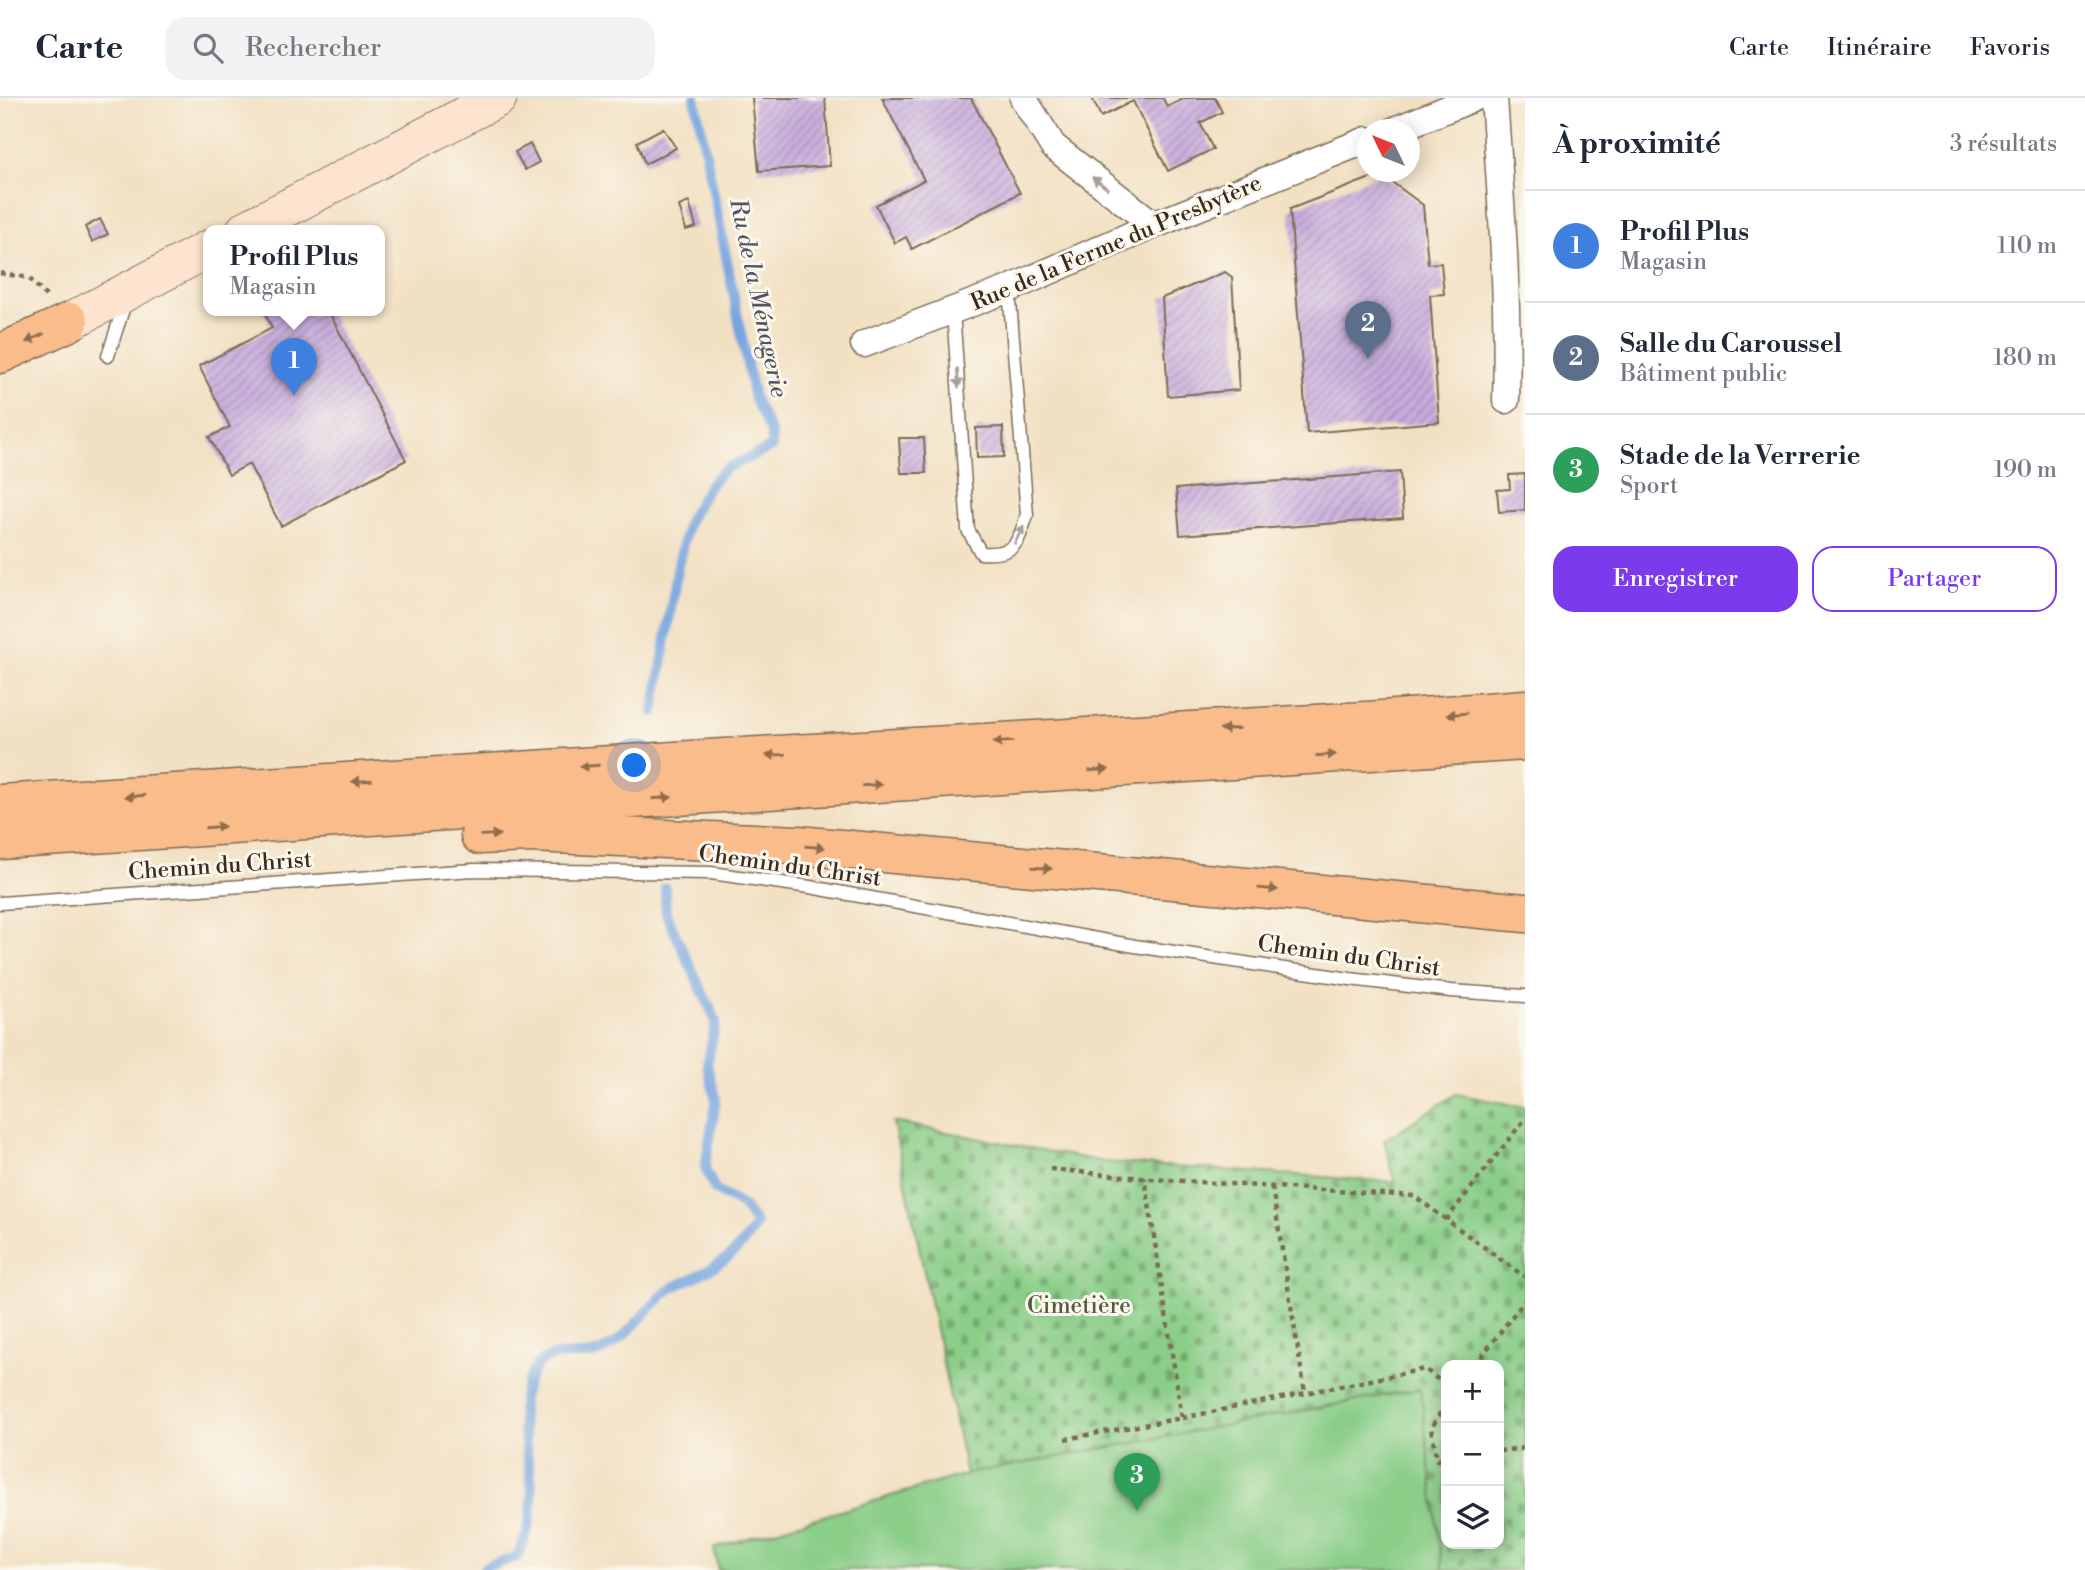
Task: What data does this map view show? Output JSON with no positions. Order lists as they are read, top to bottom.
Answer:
{
  "streets": {
    "street": ["Rue de la Ferme du Presbytère"],
    "lane": ["Chemin du Christ"]
  },
  "water": ["Ru de la Ménagerie"],
  "parks": ["Cimetière"],
  "north": "top left",
  "page": {
    "header": "Carte",
    "search": "Rechercher",
    "nav": ["Carte", "Itinéraire", "Favoris"],
    "heading": ["À proximité", "3 résultats"],
    "list": [
      {
        "mark": "1",
        "name": "Profil Plus",
        "note": "Magasin",
        "value": "110 m"
      },
      {
        "mark": "2",
        "name": "Salle du Caroussel",
        "note": "Bâtiment public",
        "value": "180 m"
      },
      {
        "mark": "3",
        "name": "Stade de la Verrerie",
        "note": "Sport",
        "value": "190 m"
      }
    ],
    "popup": ["Profil Plus", "Magasin"],
    "pins": ["2", "1", "3"],
    "buttons": ["Enregistrer", "Partager"],
    "map_buttons": ["+", "−"]
  }
}
